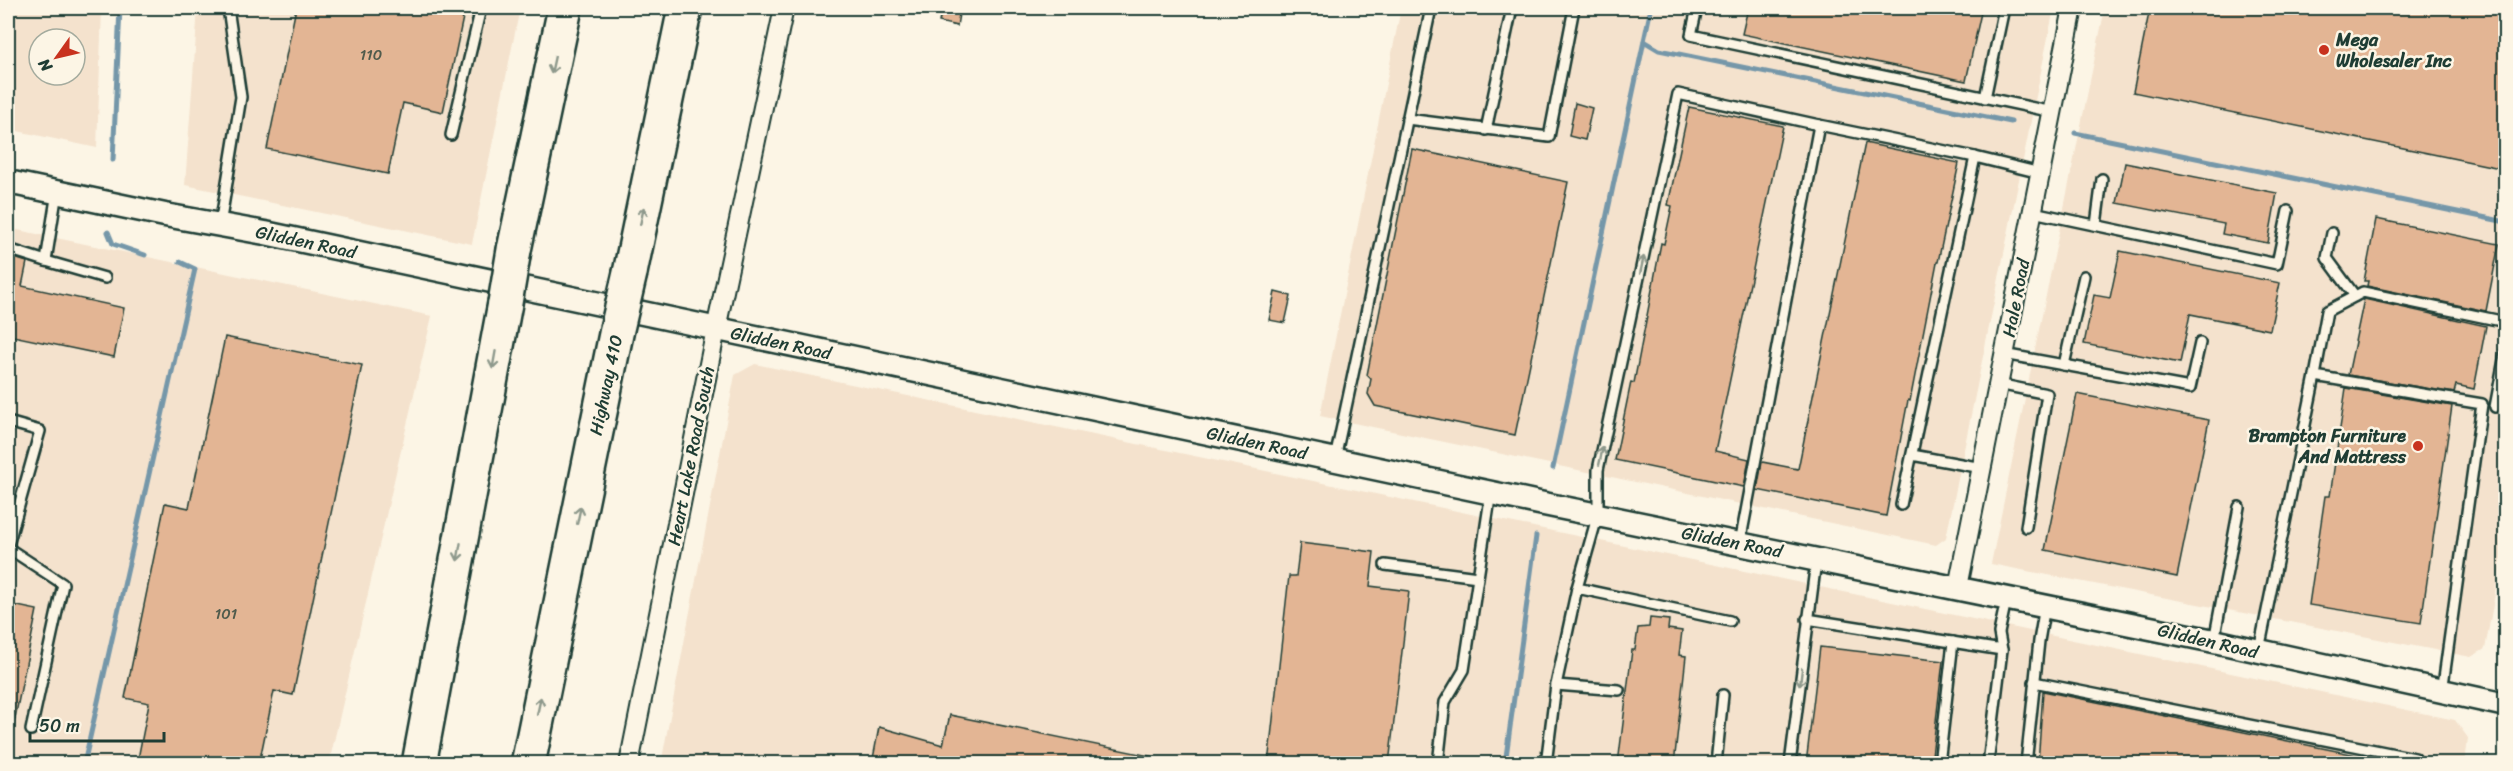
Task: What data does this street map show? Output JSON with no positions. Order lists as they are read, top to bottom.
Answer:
{
  "streets": {
    "highway": ["Highway 410"],
    "street": ["Glidden Road", "Hale Road", "Heart Lake Road South"]
  },
  "crossings": [
    ["Glidden Road", "Hale Road"],
    ["Glidden Road", "Heart Lake Road South"]
  ],
  "places": ["Mega Wholesaler Inc", "Brampton Furniture And Mattress"],
  "house_numbers": ["110", "101"],
  "scale_bar": "50 m",
  "north": "bottom left"
}
